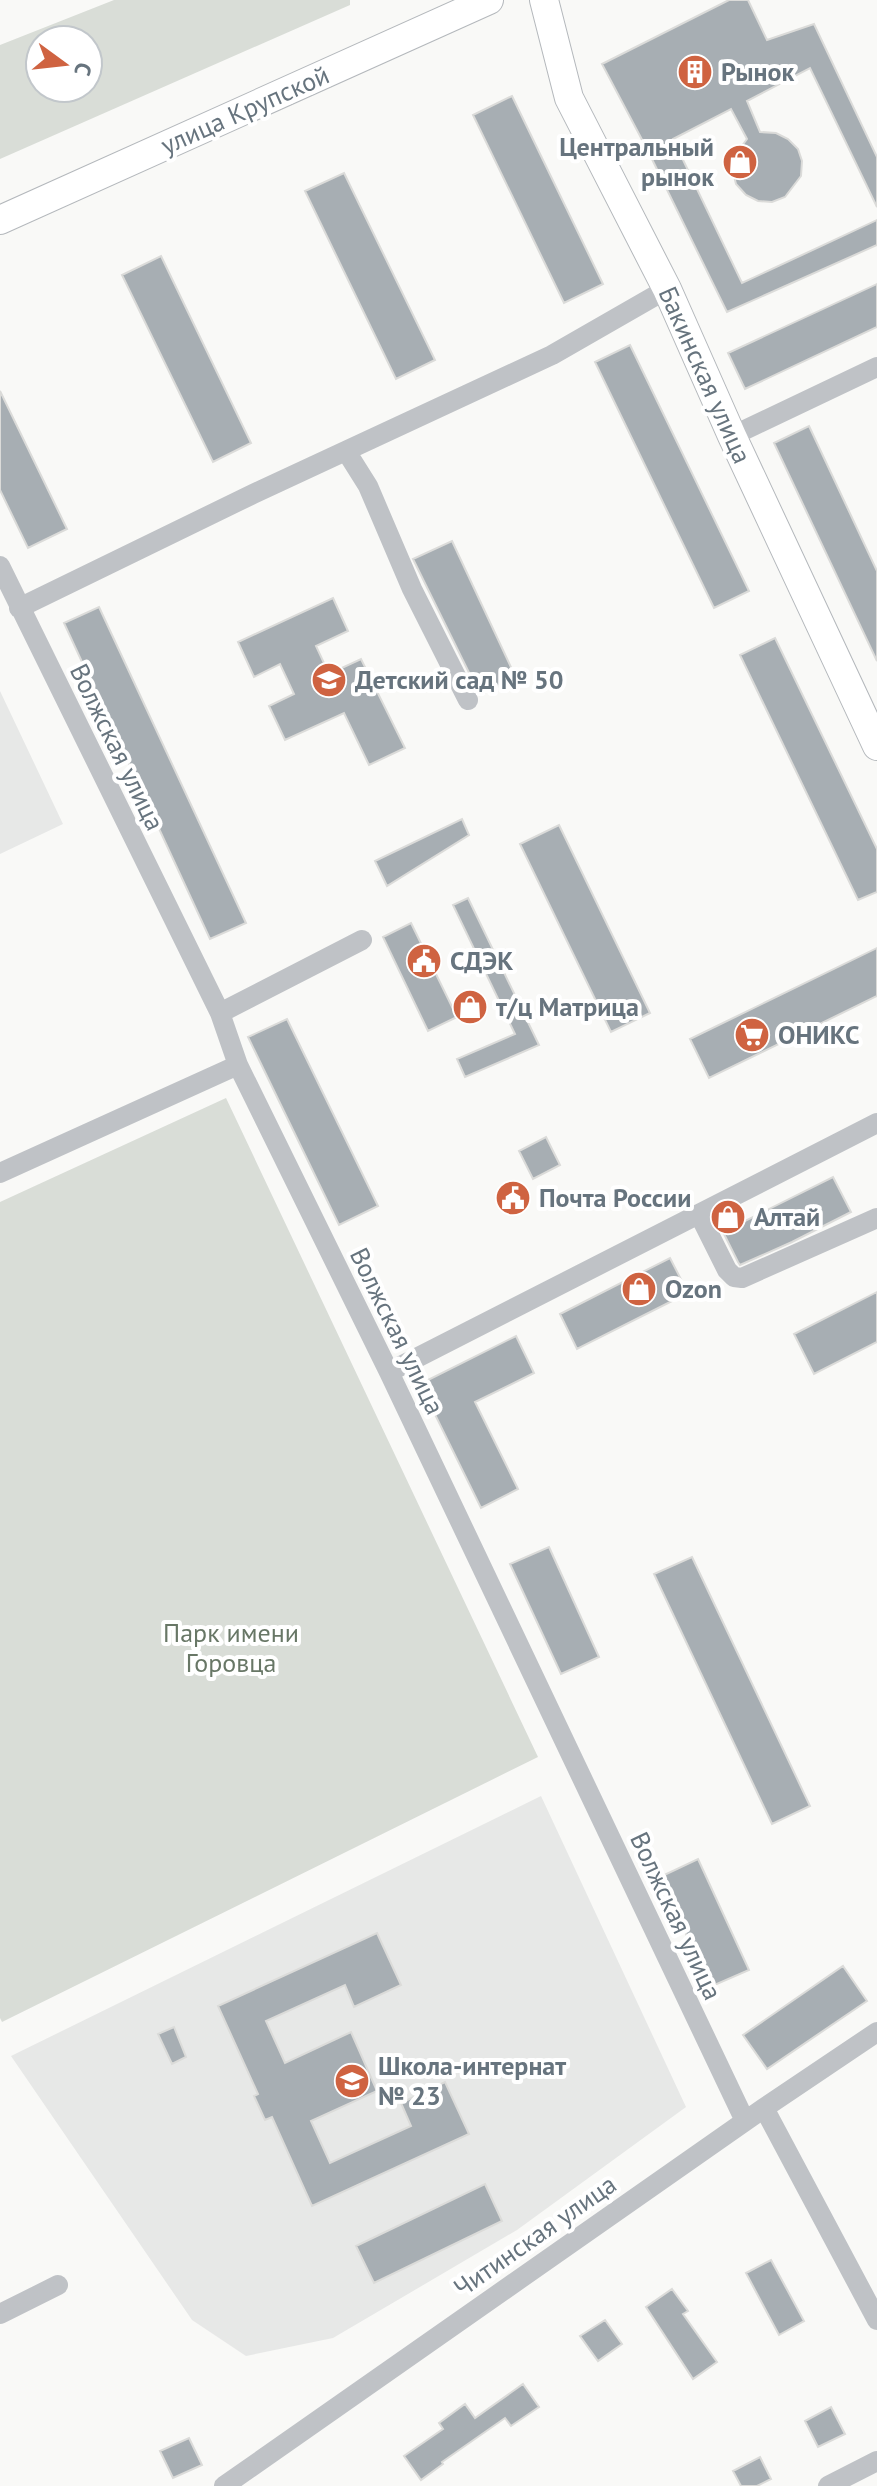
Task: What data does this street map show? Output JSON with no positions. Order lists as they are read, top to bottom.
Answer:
{
  "streets": {
    "street": [
      "улица Крупской",
      "Бакинская улица",
      "Волжская улица",
      "Читинская улица"
    ]
  },
  "crossings": [
    ["Волжская улица", "Читинская улица"]
  ],
  "parks": ["Парк имени Горовца"],
  "places": {
    "building": ["Рынок"],
    "shop": [
      "Центральный рынок",
      "т/ц Матрица",
      "Алтай",
      "Ozon"
    ],
    "school or university": ["Детский сад № 50", "Школа-интернат № 23"],
    "public building": ["СДЭК", "Почта России"],
    "supermarket": ["ОНИКС"]
  },
  "north": "right"
}
